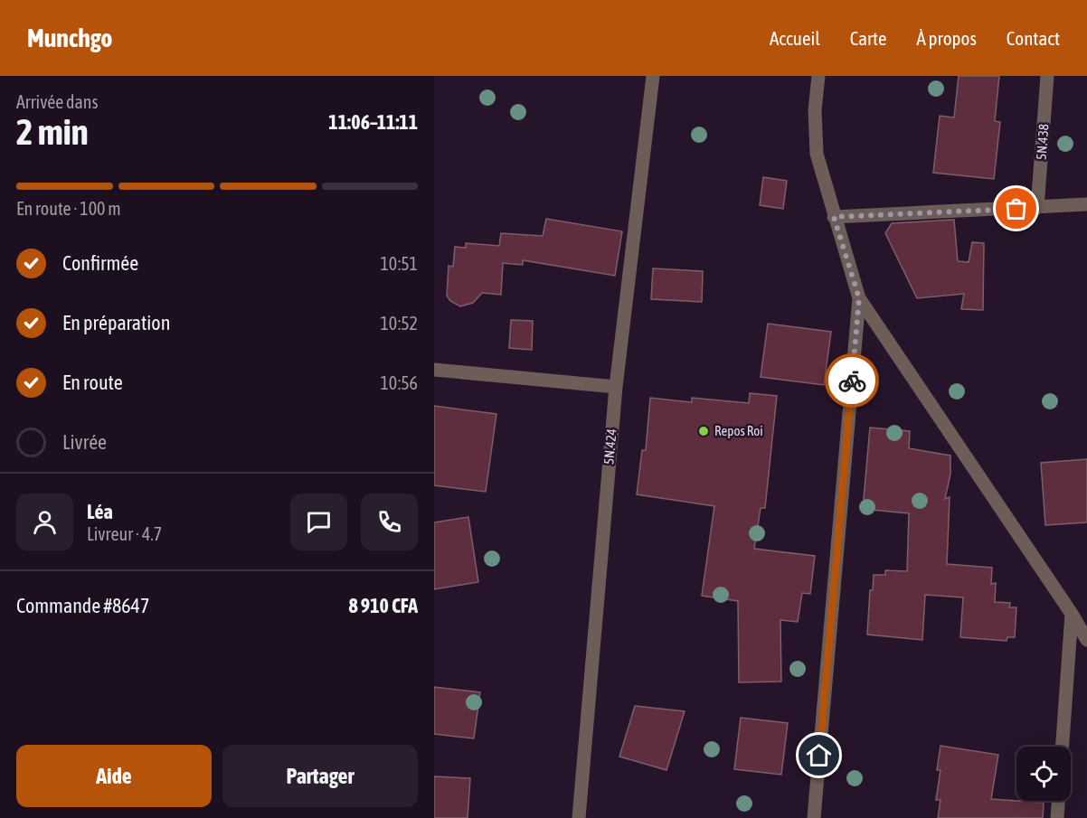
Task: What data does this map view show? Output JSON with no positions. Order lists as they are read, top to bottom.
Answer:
{
  "streets": {
    "street": ["5N.438", "5N.424"]
  },
  "places": ["Repos Roi"],
  "page": {
    "header": "Munchgo",
    "nav": [
      "Accueil",
      "Carte",
      "À propos",
      "Contact"
    ],
    "heading": ["2 min", "Arrivée dans", "11:06–11:11"],
    "panel": [
      "Léa",
      "Livreur · 4.7",
      "Commande #8647",
      "8 910 CFA"
    ],
    "bar": "En route · 100 m",
    "list": [
      ["Confirmée", "10:51"],
      ["En préparation", "10:52"],
      ["En route", "10:56"],
      "Livrée"
    ],
    "buttons": ["Aide", "Partager"]
  }
}
